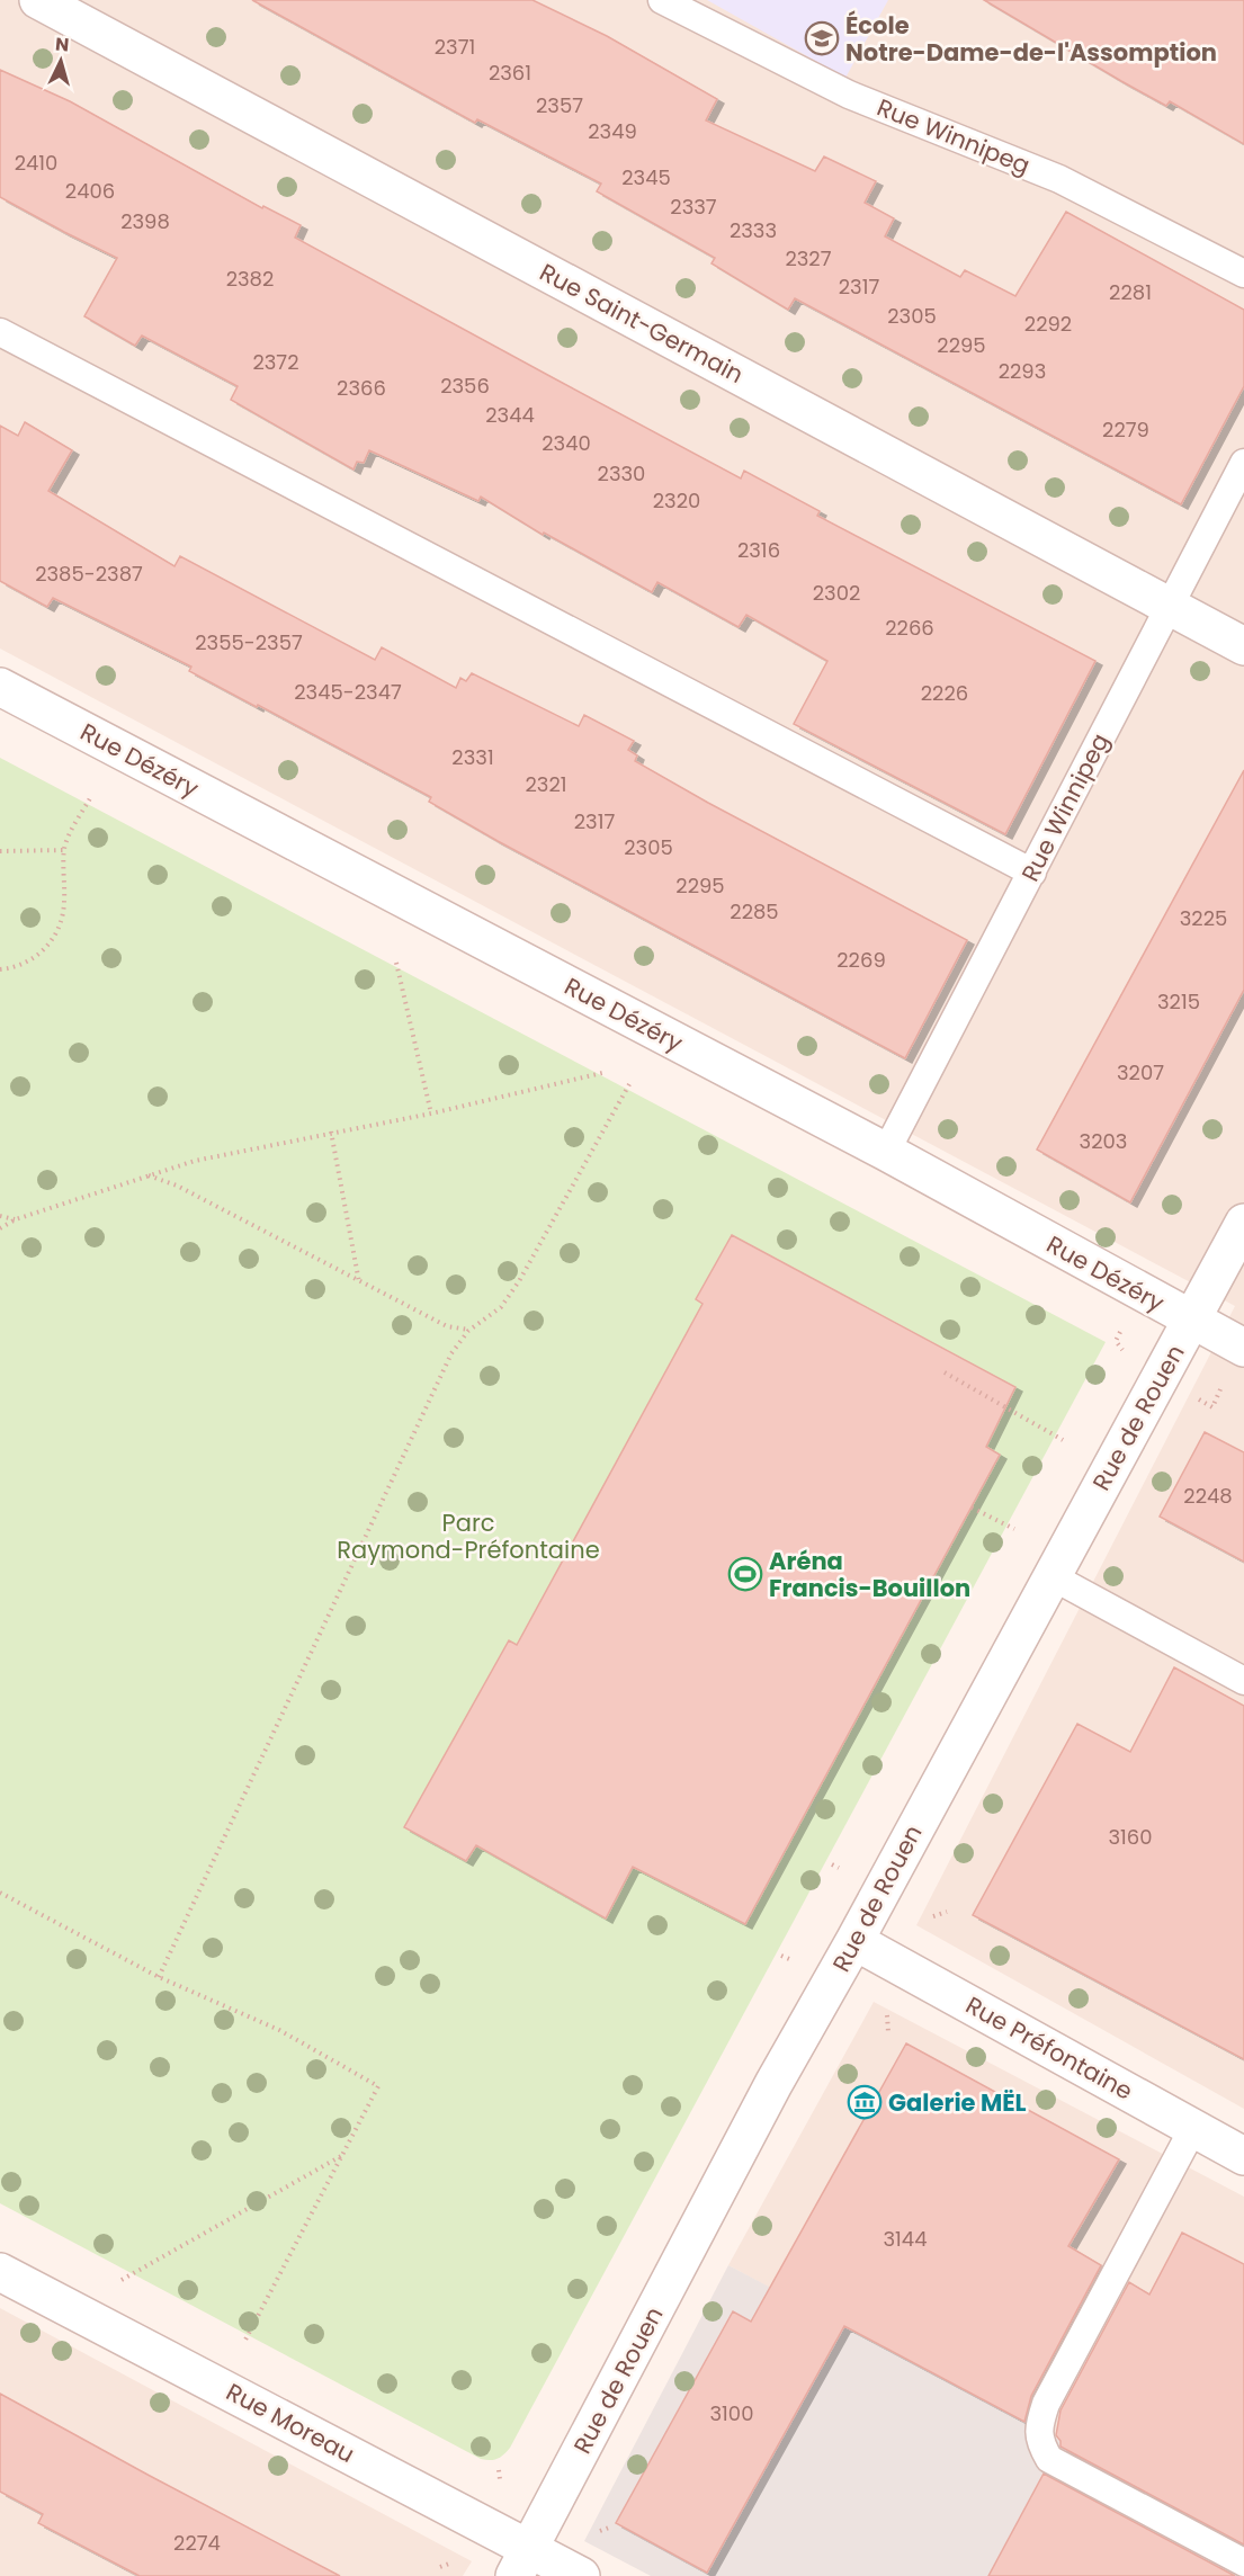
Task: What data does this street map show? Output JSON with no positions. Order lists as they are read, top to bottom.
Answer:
{
  "streets": {
    "street": [
      "Rue Saint-Germain",
      "Rue Dézéry",
      "Rue de Rouen",
      "Rue Préfontaine",
      "Rue Moreau"
    ],
    "lane": ["Rue Winnipeg"]
  },
  "crossings": [
    ["Rue Winnipeg", "Rue Saint-Germain"],
    ["Rue Winnipeg", "Rue Dézéry"],
    ["Rue Dézéry", "Rue de Rouen"],
    ["Rue de Rouen", "Rue Préfontaine"],
    ["Rue de Rouen", "Rue Moreau"]
  ],
  "parks": ["Parc Raymond-Préfontaine"],
  "places": {
    "school or university": ["École Notre-Dame-de-l'Assomption"],
    "sports": ["Aréna Francis-Bouillon"],
    "museum": ["Galerie MËL"]
  },
  "house_numbers": [
    "2371",
    "2361",
    "2357",
    "2349",
    "2410",
    "2345",
    "2406",
    "2337",
    "2398",
    "2333",
    "2327",
    "2382",
    "2317",
    "2281",
    "2305",
    "2292",
    "2295",
    "2372",
    "2293",
    "2356",
    "2366",
    "2344",
    "2279",
    "2340",
    "2330",
    "2320",
    "2316",
    "2385-2387",
    "2302",
    "2266",
    "2355-2357",
    "2345-2347",
    "2226",
    "2331",
    "2321",
    "2317",
    "2305",
    "2295",
    "2285",
    "3225",
    "2269",
    "3215",
    "3207",
    "3203",
    "2248",
    "3160",
    "3144",
    "3100",
    "2274"
  ],
  "north": "top"
}
